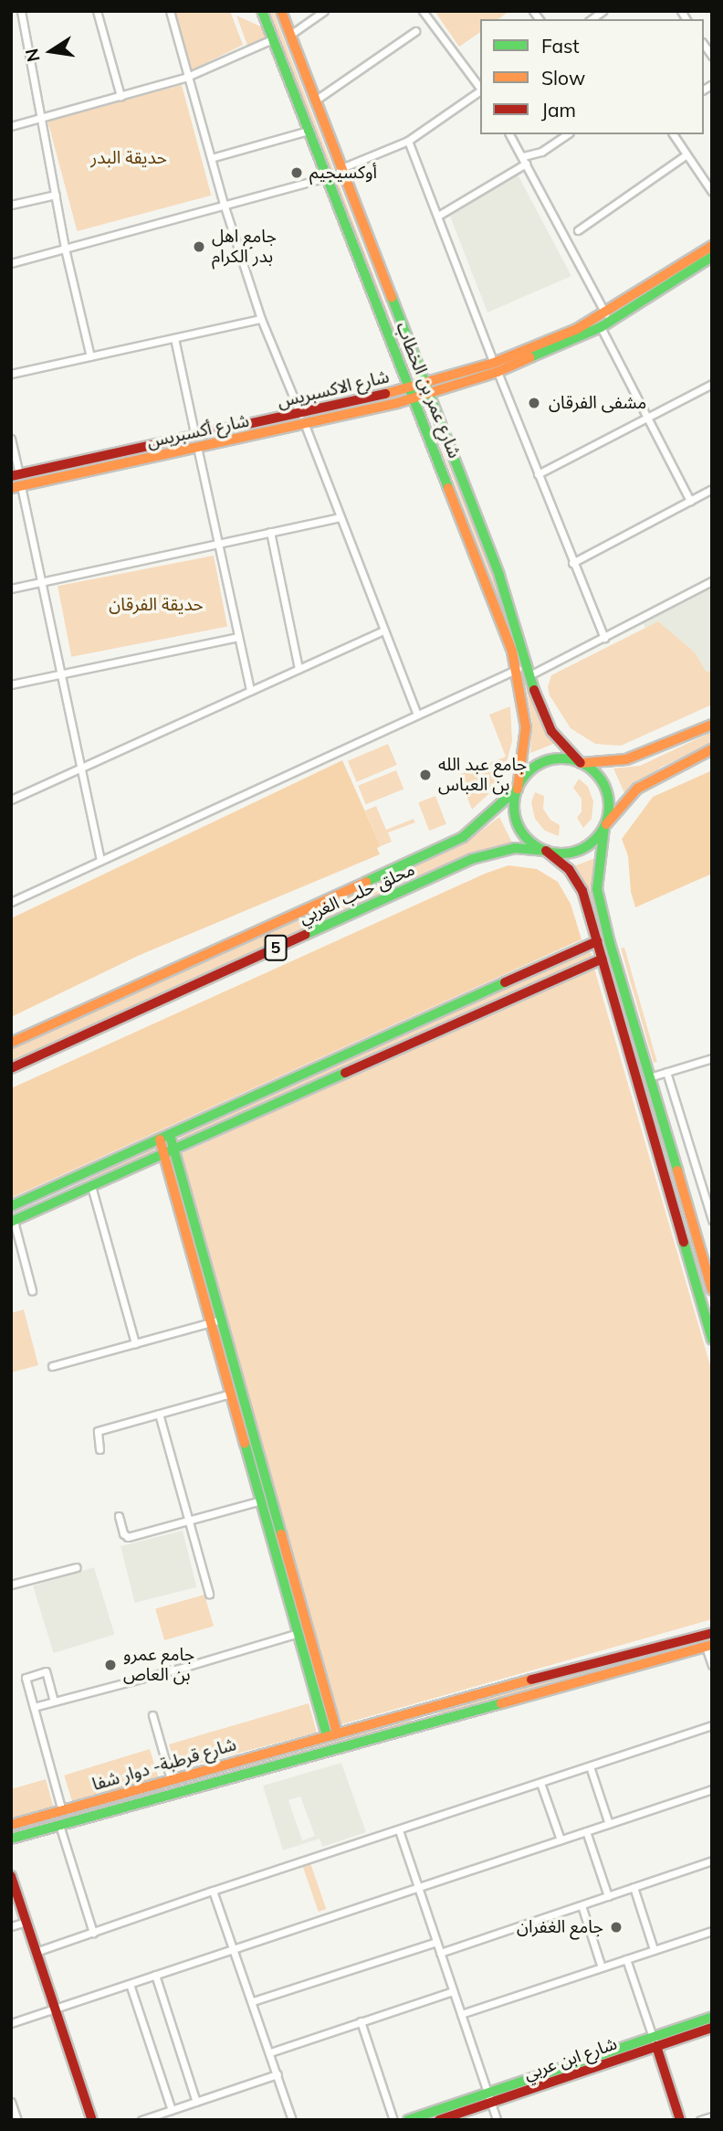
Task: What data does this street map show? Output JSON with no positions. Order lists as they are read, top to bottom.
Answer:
{
  "streets": {
    "main road": [
      "شارع الاكسبريس",
      "شارع عمر بن الخطاب",
      "شارع أكسبريس",
      "محلق حلب الغربي",
      "5",
      "شارع قرطبة- دوار شفا",
      "شارع ابن عربي"
    ]
  },
  "crossings": [
    ["شارع الاكسبريس", "شارع عمر بن الخطاب"],
    ["شارع عمر بن الخطاب", "شارع أكسبريس"],
    ["شارع عمر بن الخطاب", "محلق حلب الغربي"]
  ],
  "parks": ["حديقة البدر", "حديقة الفرقان"],
  "places": [
    "أوكسيجيم",
    "جامع اهل بدر الكرام",
    "مشفى الفرقان",
    "جامع عبد الله بن العباس",
    "جامع عمرو بن العاص",
    "جامع الغفران"
  ],
  "legend": ["Fast", "Slow", "Jam"],
  "north": "left"
}
